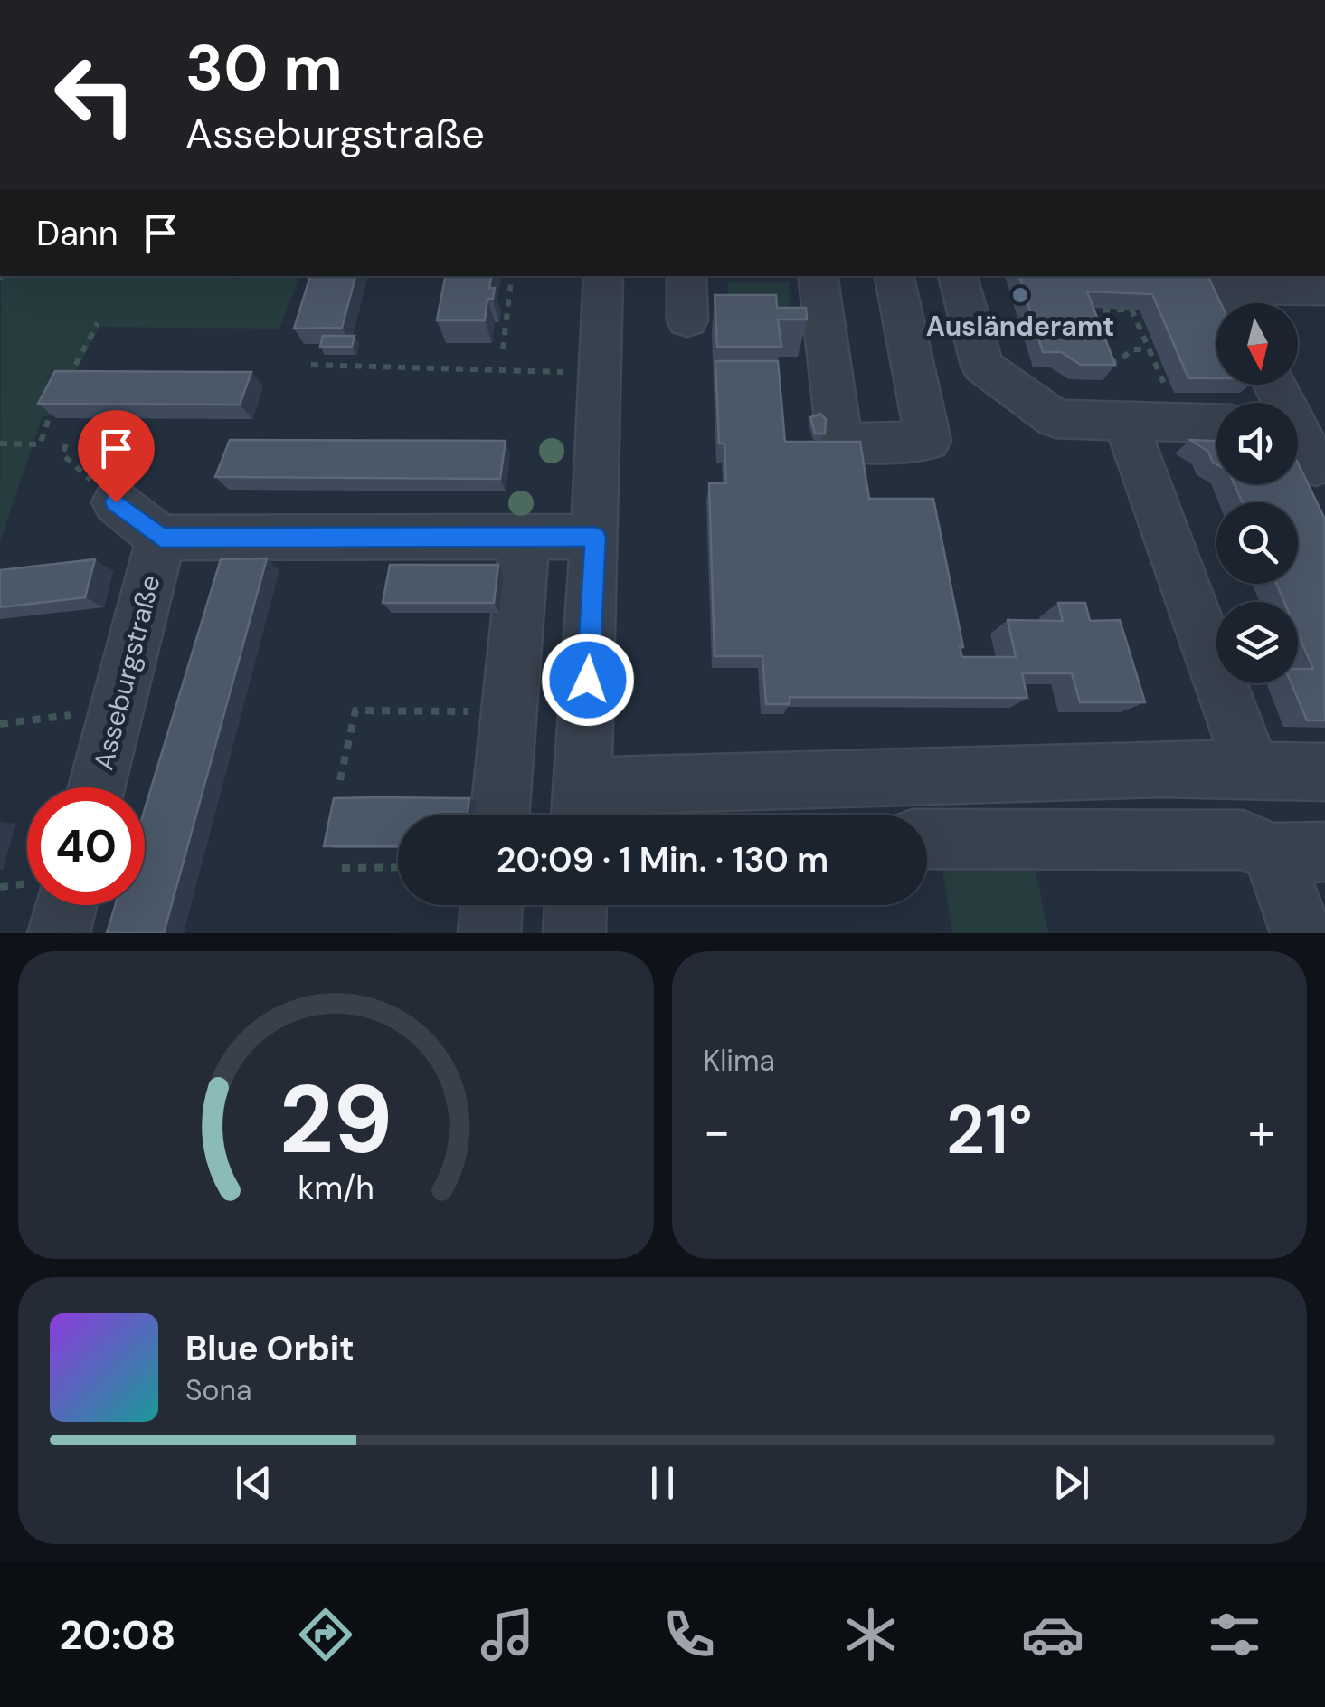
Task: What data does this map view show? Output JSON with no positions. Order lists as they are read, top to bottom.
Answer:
{
  "streets": {
    "street": ["Asseburgstraße"]
  },
  "places": ["Ausländeramt"],
  "north": "bottom",
  "page": {
    "turn": ["30 m", "Asseburgstraße"],
    "then": "Dann",
    "limit": "40",
    "trip": "20:09 · 1 Min. · 130 m",
    "tile": "Klima",
    "heat": ["−", "21°", "+"],
    "song": ["Blue Orbit", "Sona"],
    "tabs": "20:08",
    "gauge": ["29", "km/h"]
  }
}
